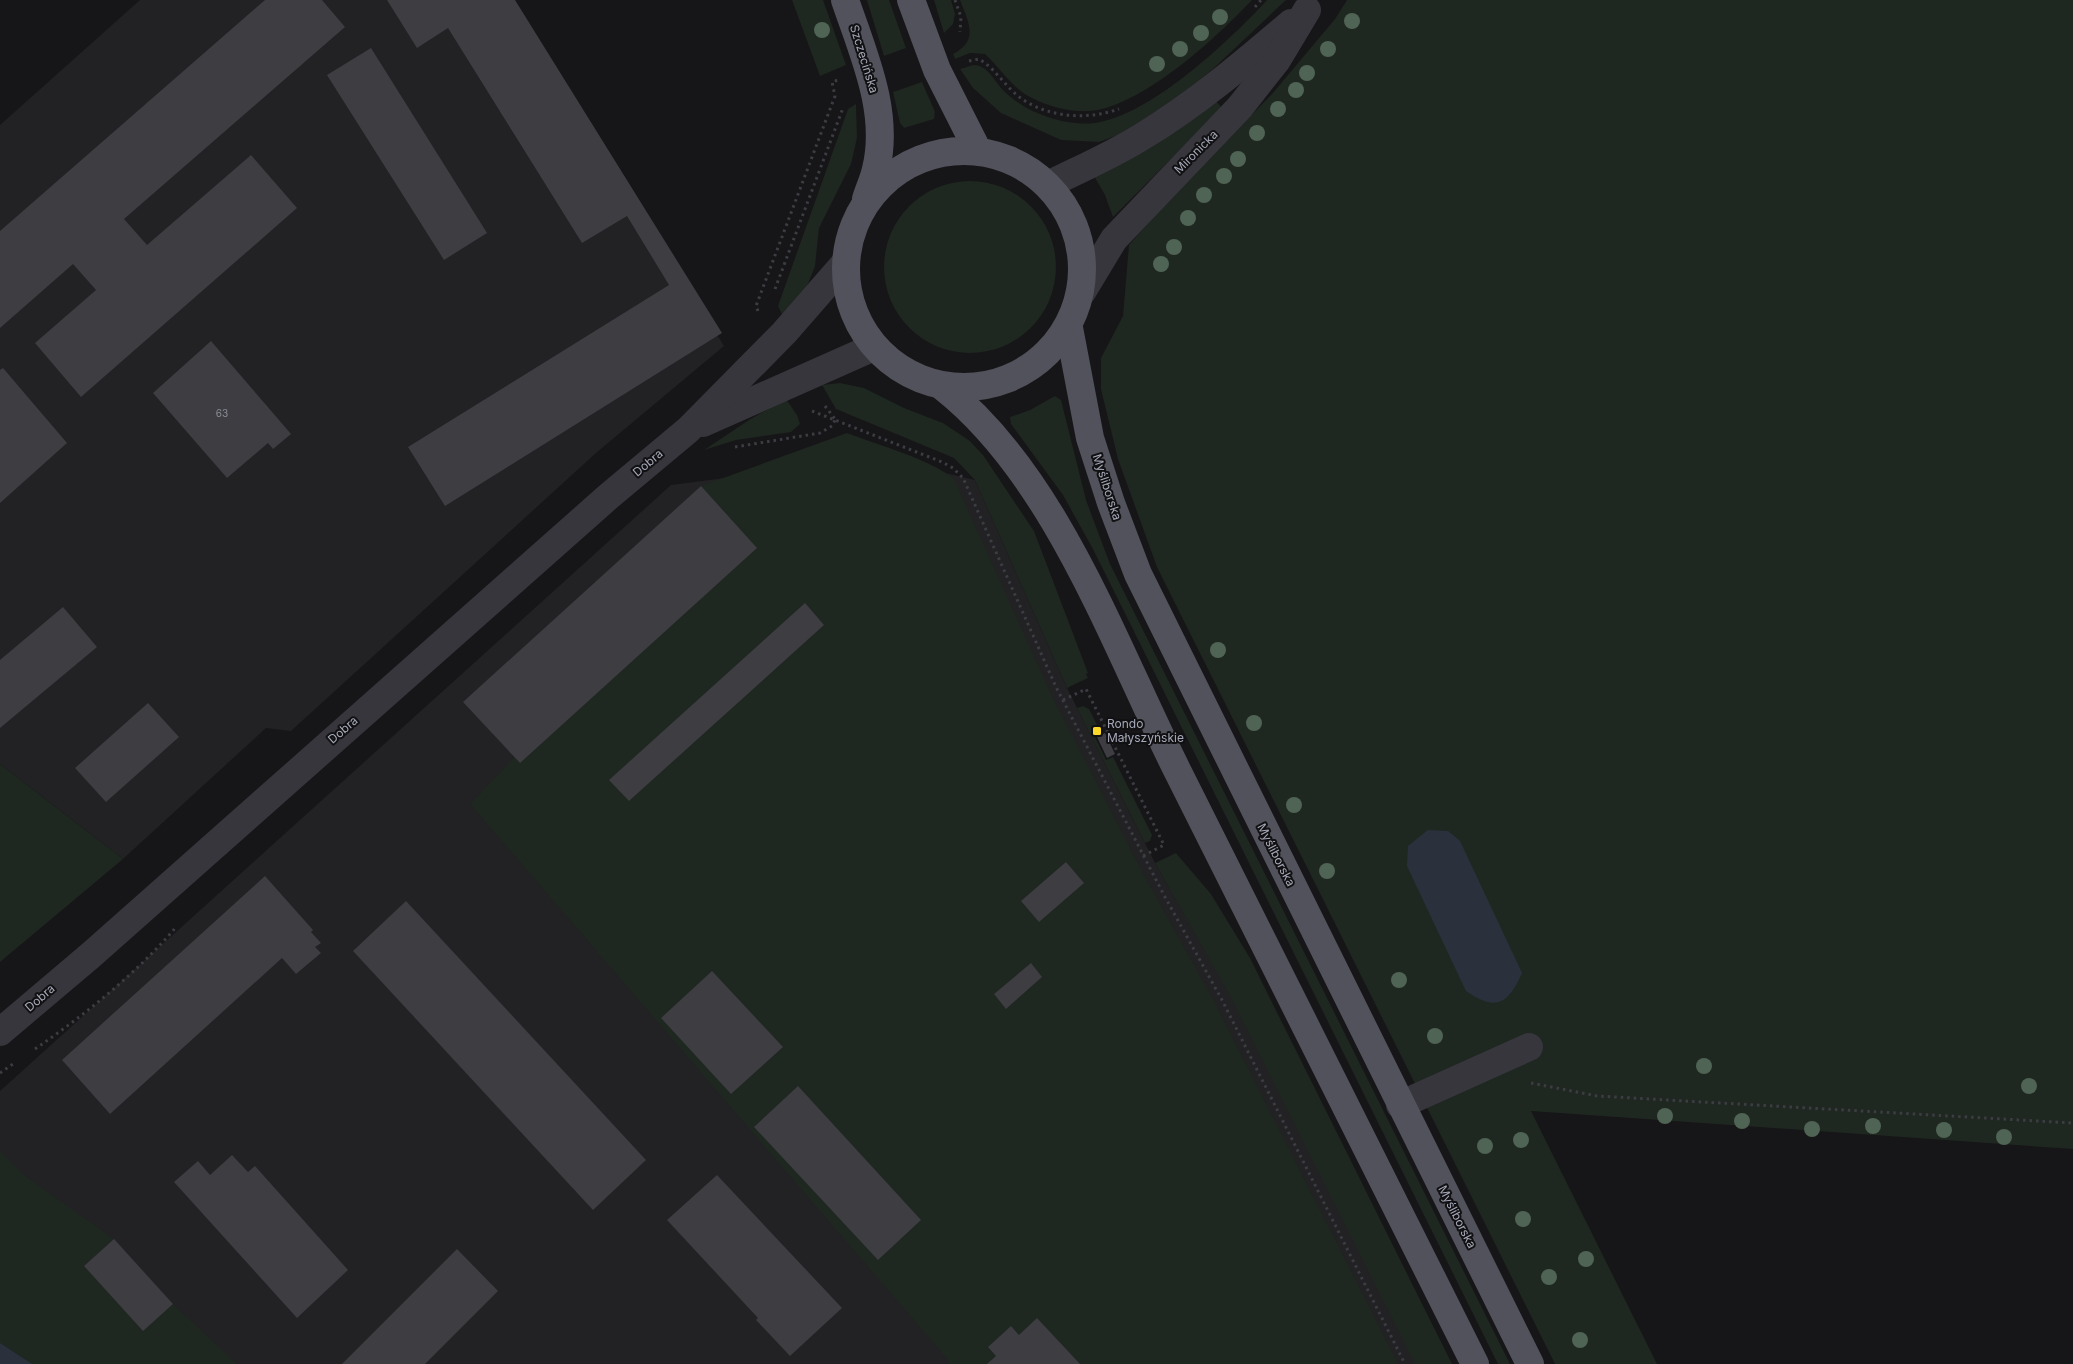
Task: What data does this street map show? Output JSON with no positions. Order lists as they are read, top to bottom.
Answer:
{
  "streets": {
    "main road": ["Szczecińska", "Myśliborska"],
    "street": ["Mironicka", "Dobra"]
  },
  "places": {
    "transit": ["Rondo Małyszyńskie"]
  },
  "house_numbers": ["63"]
}
